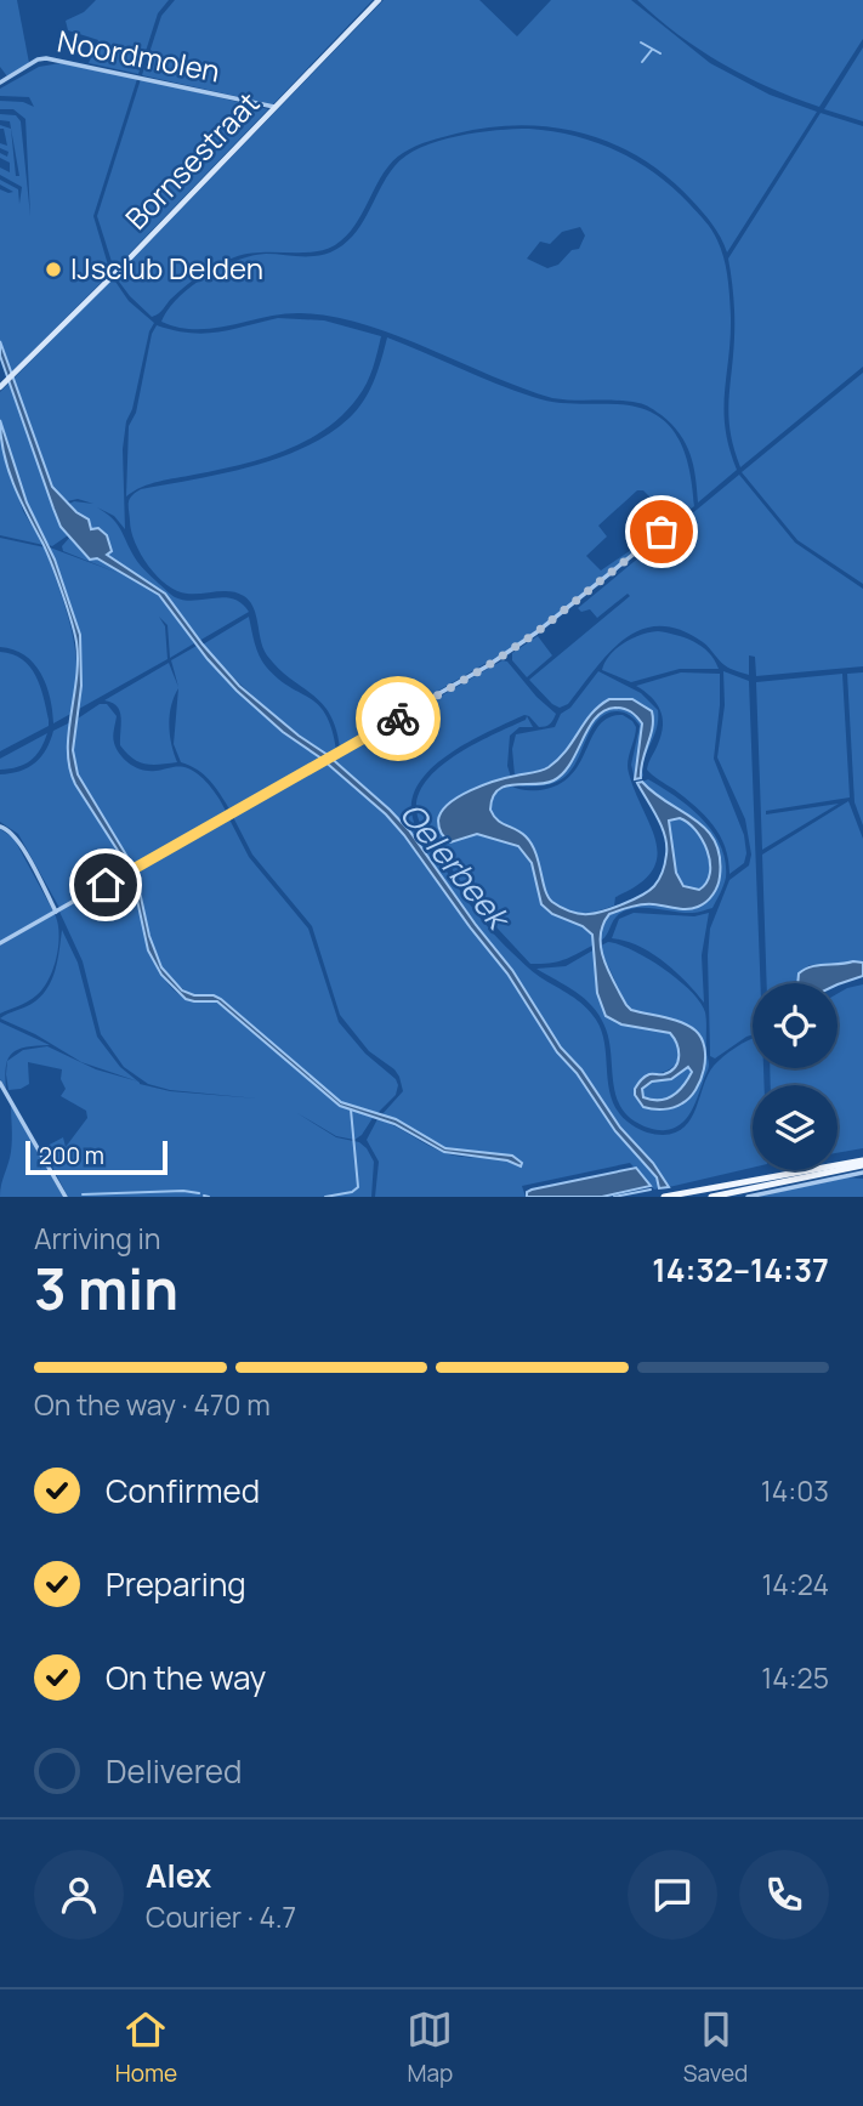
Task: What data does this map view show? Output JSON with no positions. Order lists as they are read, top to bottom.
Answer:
{
  "streets": {
    "street": ["Noordmolen", "Bornsestraat"]
  },
  "crossings": [
    ["Noordmolen", "Bornsestraat"]
  ],
  "water": ["Oelerbeek"],
  "places": ["IJsclub Delden"],
  "scale_bar": "200 m",
  "page": {
    "scale": "200 m",
    "heading": ["3 min", "Arriving in", "14:32–14:37"],
    "panel": ["Alex", "Courier · 4.7"],
    "bar": "On the way · 470 m",
    "list": [
      ["Confirmed", "14:03"],
      ["Preparing", "14:24"],
      ["On the way", "14:25"],
      "Delivered"
    ],
    "tabs": ["Home", "Map", "Saved"]
  }
}
